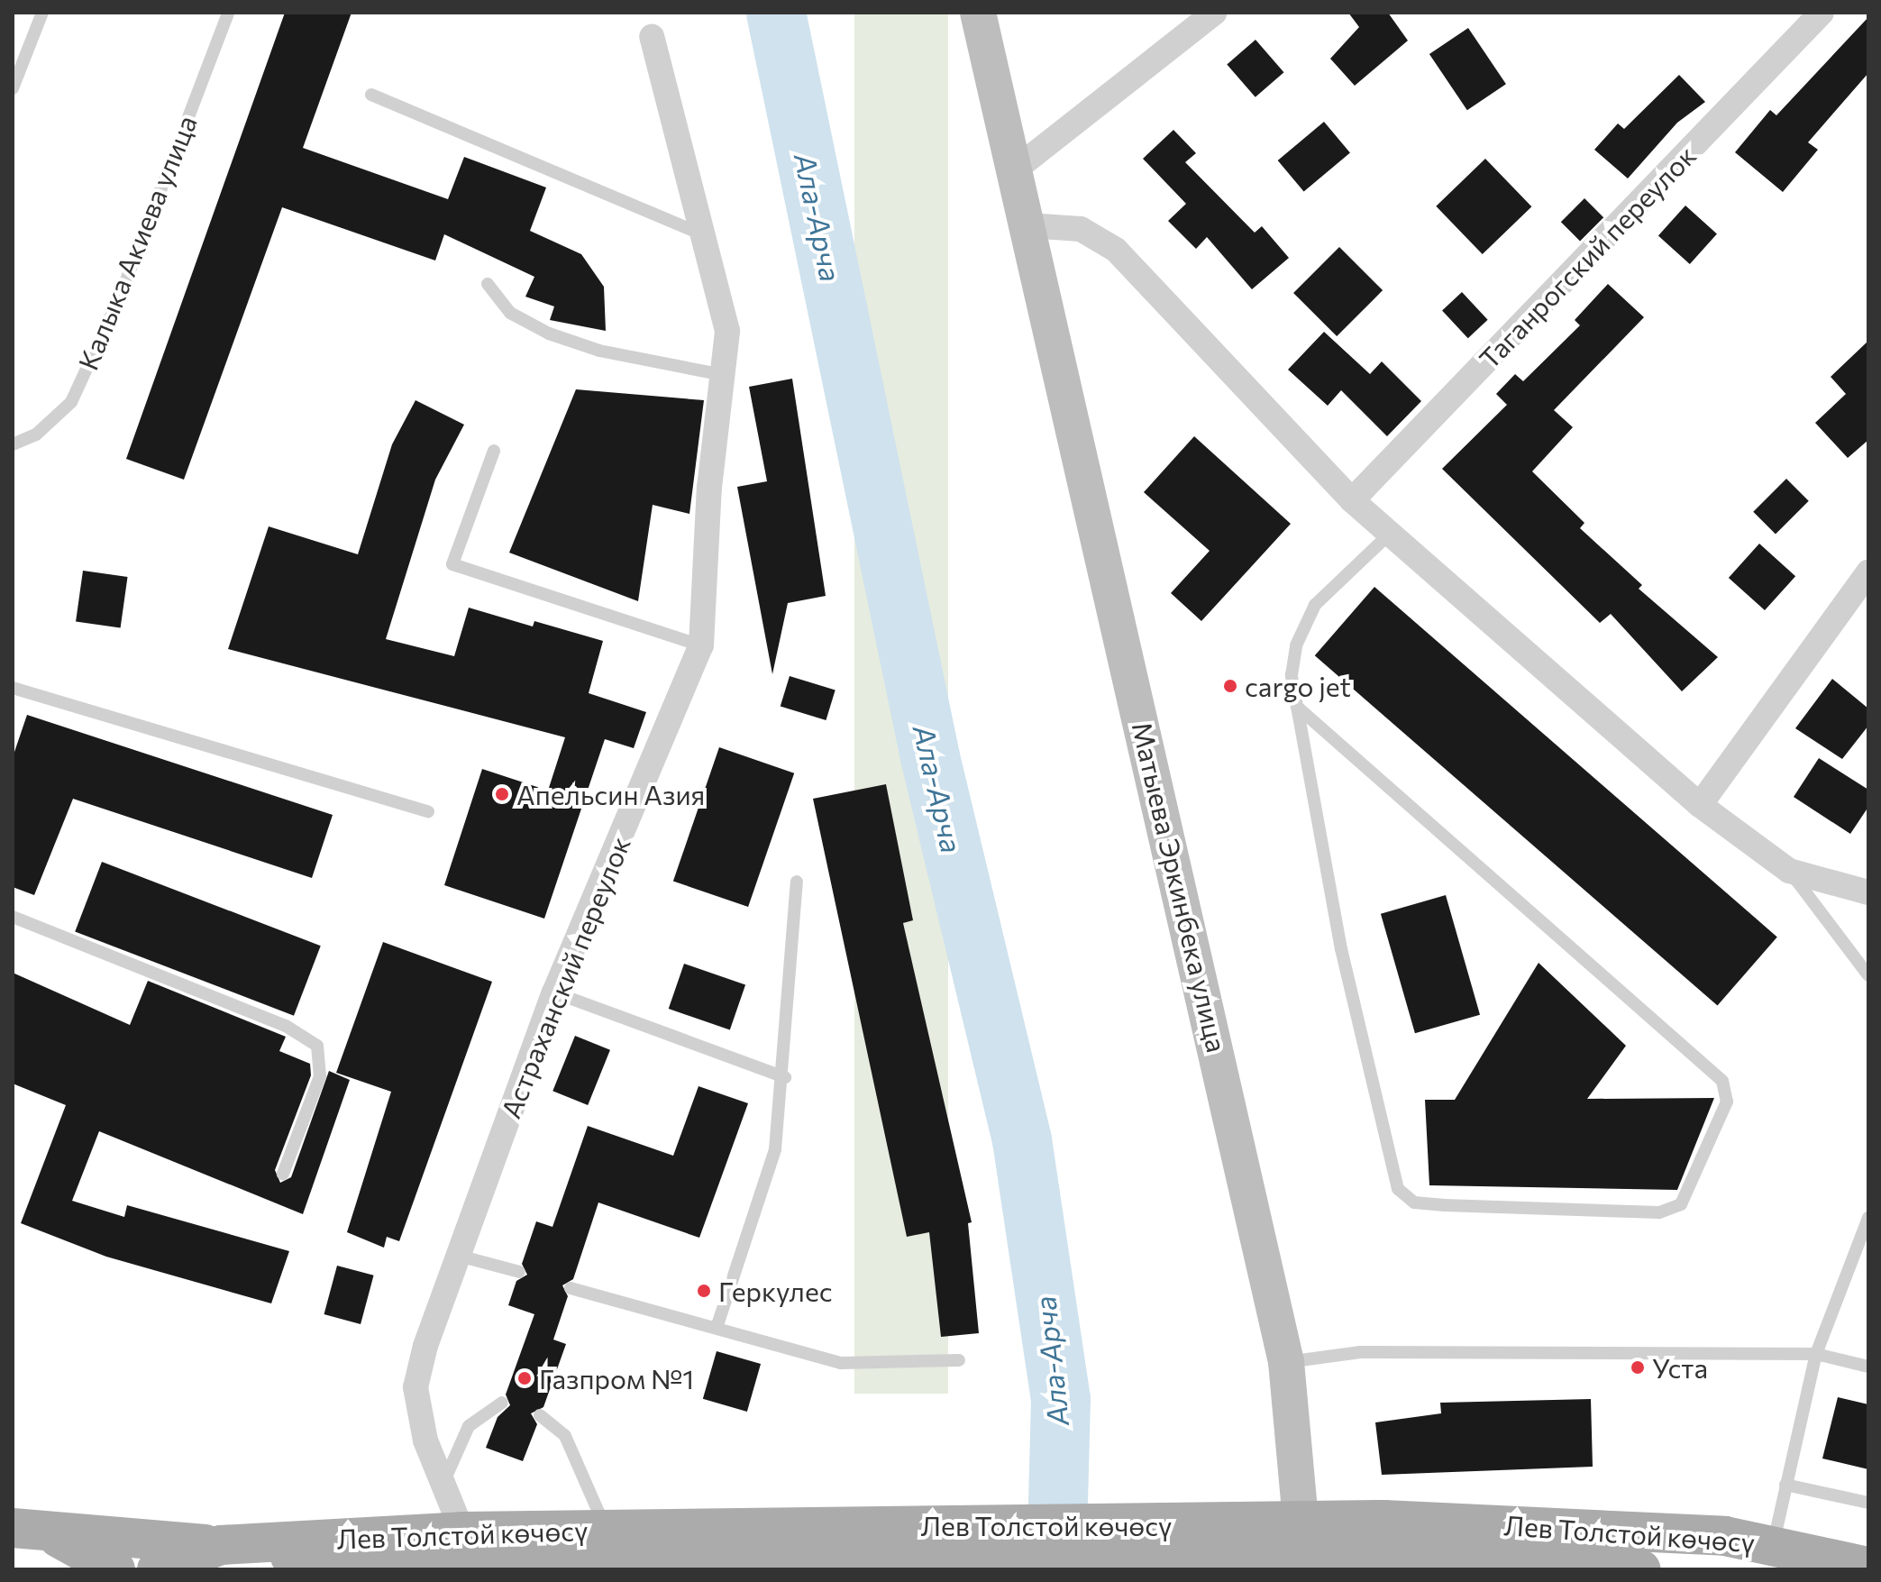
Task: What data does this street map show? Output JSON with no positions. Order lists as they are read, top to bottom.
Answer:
{
  "streets": {
    "main road": ["Матыева Эркинбека улица", "Лев Толстой көчөсү"],
    "street": ["Таганрогский переулок", "Астраханский переулок"],
    "lane": ["Калыка Акиева улица"]
  },
  "crossings": [
    ["Матыева Эркинбека улица", "Лев Толстой көчөсү"],
    ["Астраханский переулок", "Лев Толстой көчөсү"]
  ],
  "water": ["Ала-Арча"],
  "places": [
    "cargo jet",
    "Апельсин Азия",
    "Геркулес",
    "Уста",
    "Газпром №1"
  ]
}
